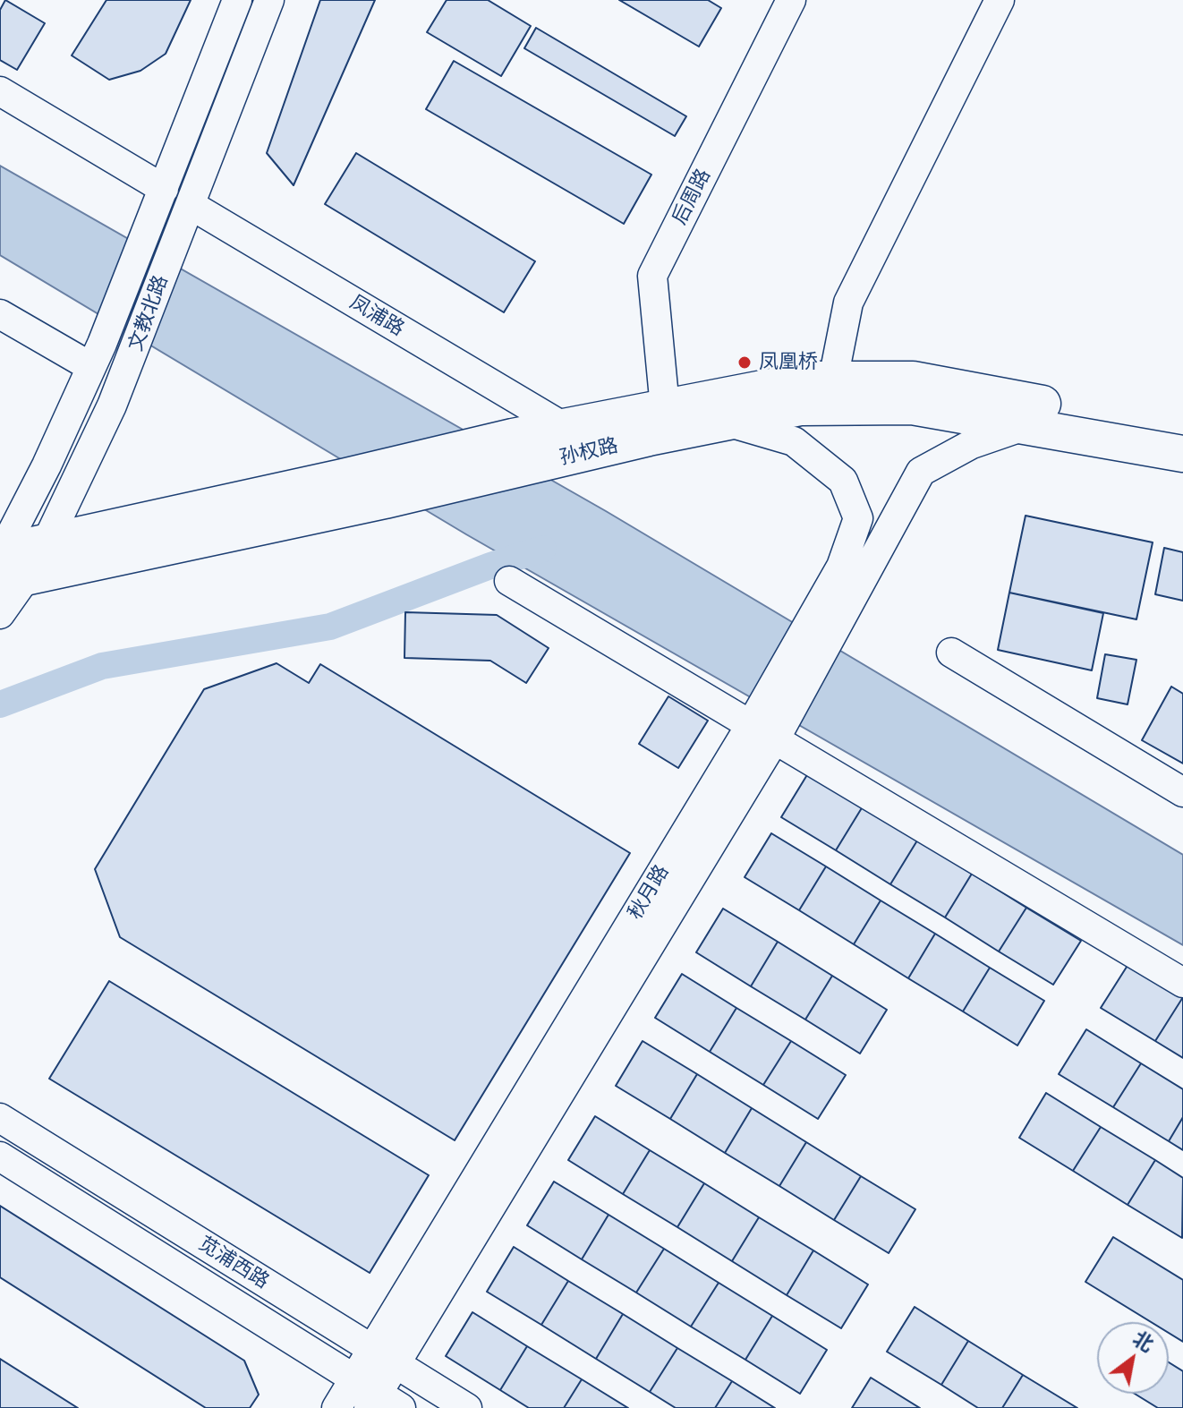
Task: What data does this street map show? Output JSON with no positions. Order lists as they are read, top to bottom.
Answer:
{
  "streets": {
    "main road": ["孙权路"],
    "street": [
      "后周路",
      "文教北路",
      "凤浦路",
      "秋月路",
      "苋浦西路"
    ]
  },
  "crossings": [
    ["后周路", "孙权路"],
    ["文教北路", "凤浦路"],
    ["文教北路", "孙权路"],
    ["凤浦路", "孙权路"],
    ["孙权路", "秋月路"],
    ["秋月路", "苋浦西路"]
  ],
  "places": ["凤凰桥"],
  "north": "top right"
}
